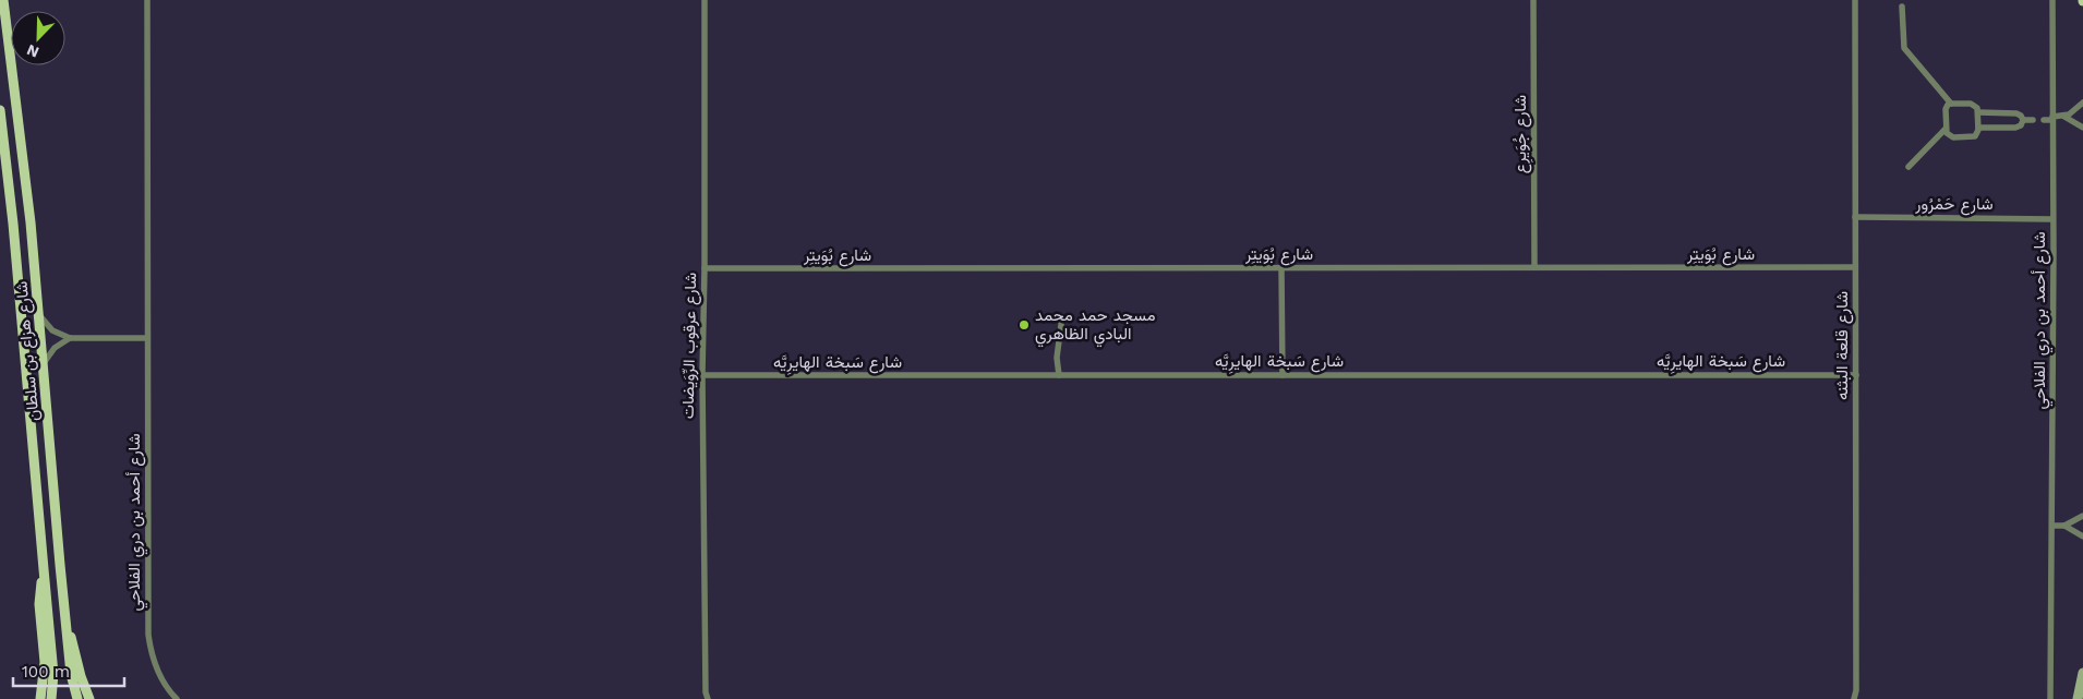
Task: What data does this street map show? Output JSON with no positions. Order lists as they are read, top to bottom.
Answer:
{
  "streets": {
    "main road": ["شارع هزاع بن سلطان"],
    "street": [
      "شارع جُوَيرِع",
      "شارع حَمْرُور",
      "شارع بُوَيتِر",
      "شارع أحمد بن دري الفلاحي",
      "شارع عرقوب الرِّوَيضات",
      "شارع قلعة البثنه",
      "شارع سَبخة الهايرِيَّه"
    ]
  },
  "crossings": [
    ["شارع جُوَيرِع", "شارع بُوَيتِر"],
    ["شارع حَمْرُور", "شارع أحمد بن دري الفلاحي"],
    ["شارع حَمْرُور", "شارع قلعة البثنه"],
    ["شارع بُوَيتِر", "شارع عرقوب الرِّوَيضات"],
    ["شارع بُوَيتِر", "شارع قلعة البثنه"],
    ["شارع عرقوب الرِّوَيضات", "شارع سَبخة الهايرِيَّه"],
    ["شارع قلعة البثنه", "شارع سَبخة الهايرِيَّه"]
  ],
  "places": ["مسجد حمد محمد البادي الظاهري"],
  "scale_bar": "100 m",
  "north": "bottom left"
}
